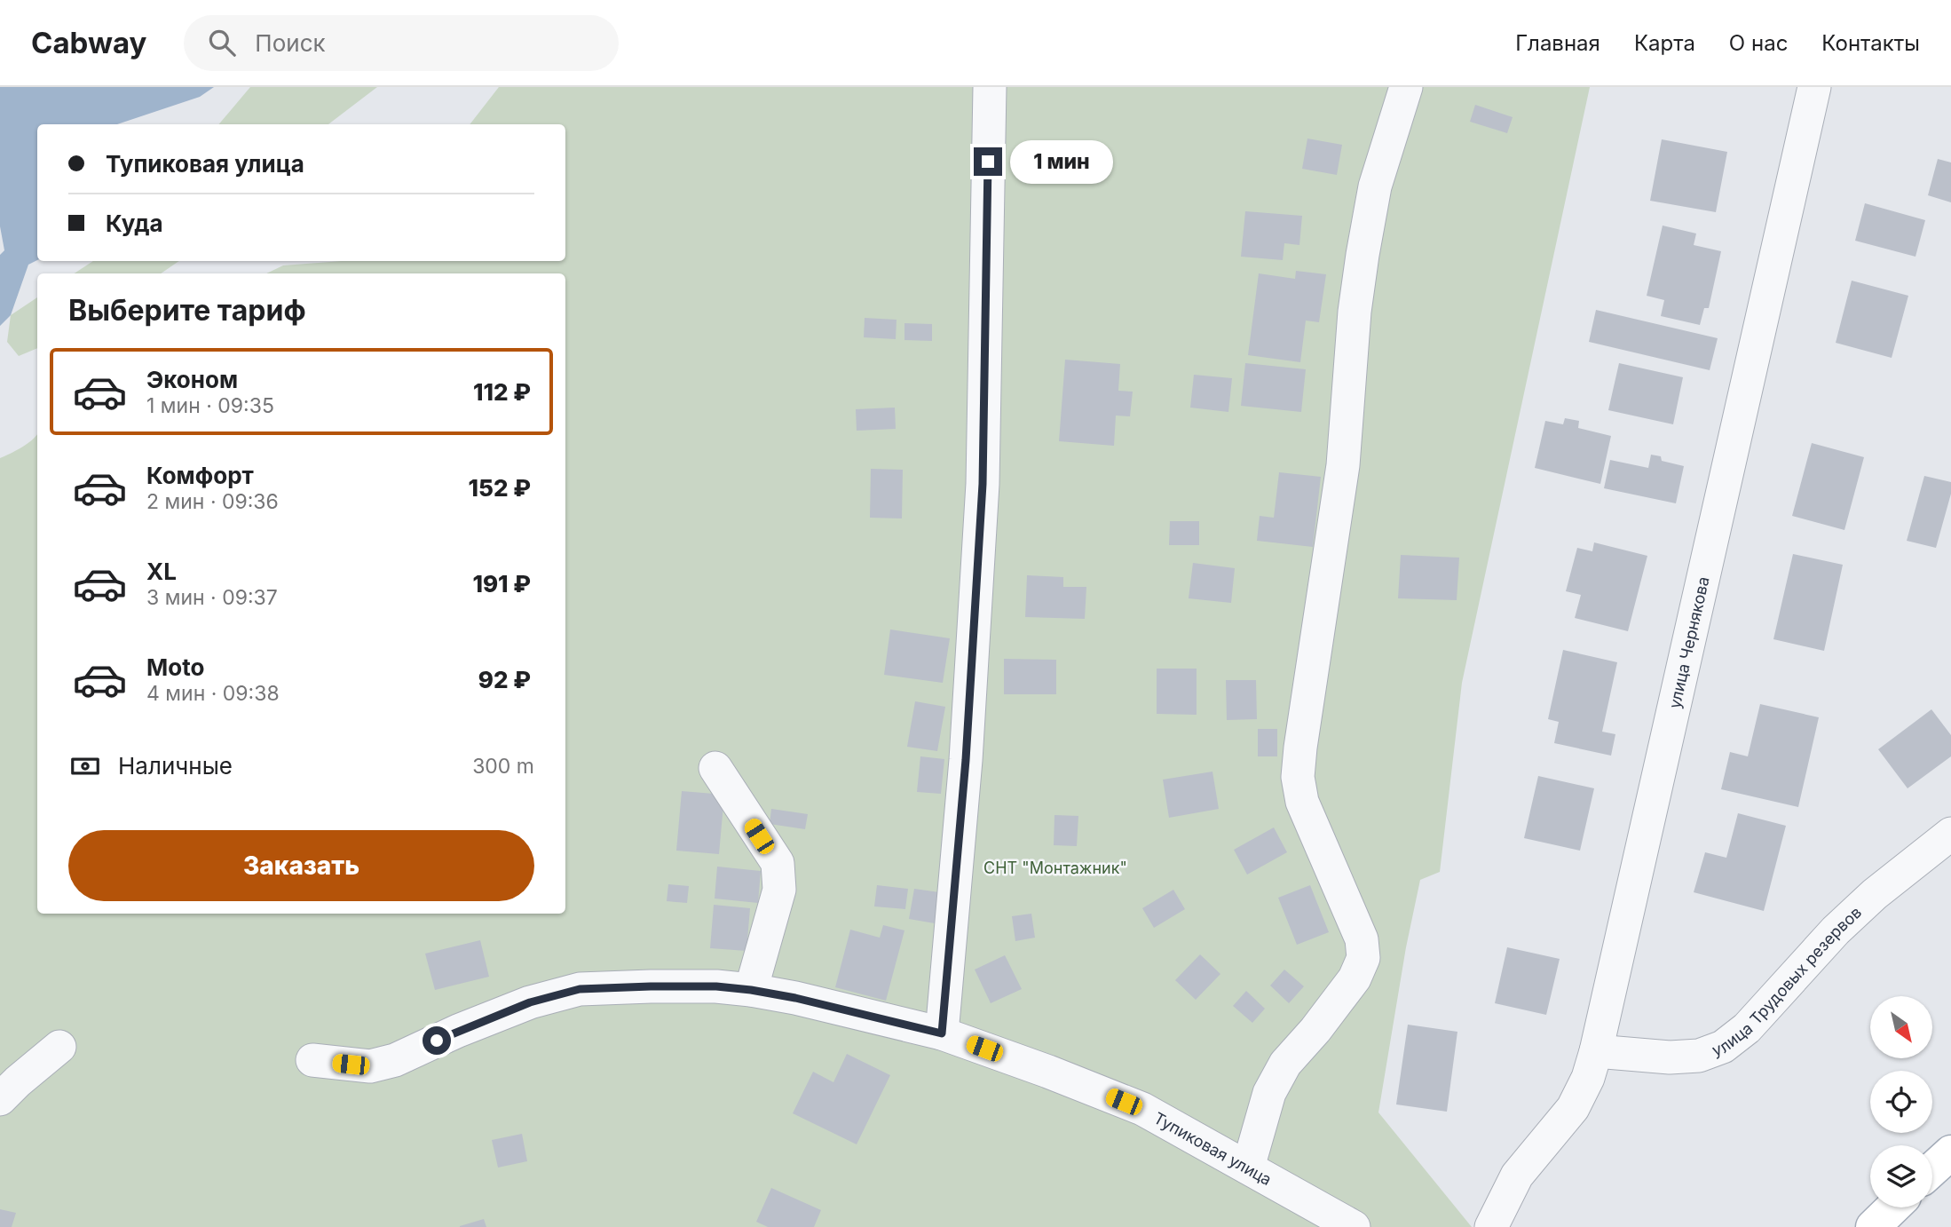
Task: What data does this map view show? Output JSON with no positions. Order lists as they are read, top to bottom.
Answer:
{
  "streets": {
    "street": ["улица Чернякова", "улица Трудовых резервов", "Тупиковая улица"]
  },
  "crossings": [
    ["улица Чернякова", "улица Трудовых резервов"]
  ],
  "parks": ["СНТ \"Монтажник\""],
  "north": "bottom right",
  "page": {
    "header": "Cabway",
    "search": "Поиск",
    "nav": [
      "Главная",
      "Карта",
      "О нас",
      "Контакты"
    ],
    "banner": ["Тупиковая улица", "Куда"],
    "bubble": "1 мин",
    "heading": "Выберите тариф",
    "list": [
      {
        "name": "Эконом",
        "note": "1 мин · 09:35",
        "value": "112 ₽"
      },
      {
        "name": "Комфорт",
        "note": "2 мин · 09:36",
        "value": "152 ₽"
      },
      {
        "name": "XL",
        "note": "3 мин · 09:37",
        "value": "191 ₽"
      },
      {
        "name": "Moto",
        "note": "4 мин · 09:38",
        "value": "92 ₽"
      }
    ],
    "pay": ["Наличные", "300 m"],
    "buttons": "Заказать"
  }
}
